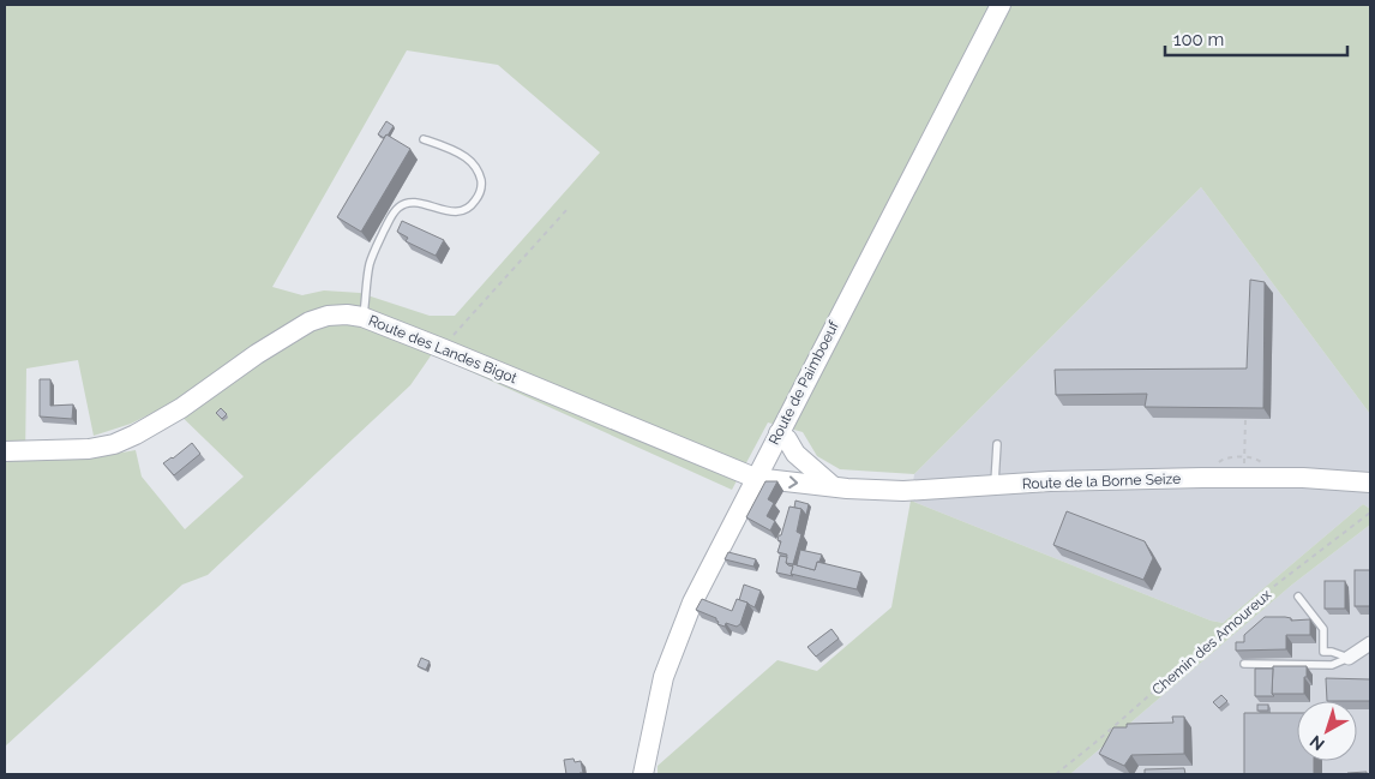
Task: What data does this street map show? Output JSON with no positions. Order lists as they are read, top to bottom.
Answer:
{
  "streets": {
    "street": ["Route des Landes Bigot", "Route de Paimboeuf", "Route de la Borne Seize"],
    "path": ["Chemin des Amoureux"]
  },
  "crossings": [
    ["Route des Landes Bigot", "Route de Paimboeuf"],
    ["Route des Landes Bigot", "Route de la Borne Seize"]
  ],
  "scale_bar": "100 m",
  "north": "bottom left"
}
